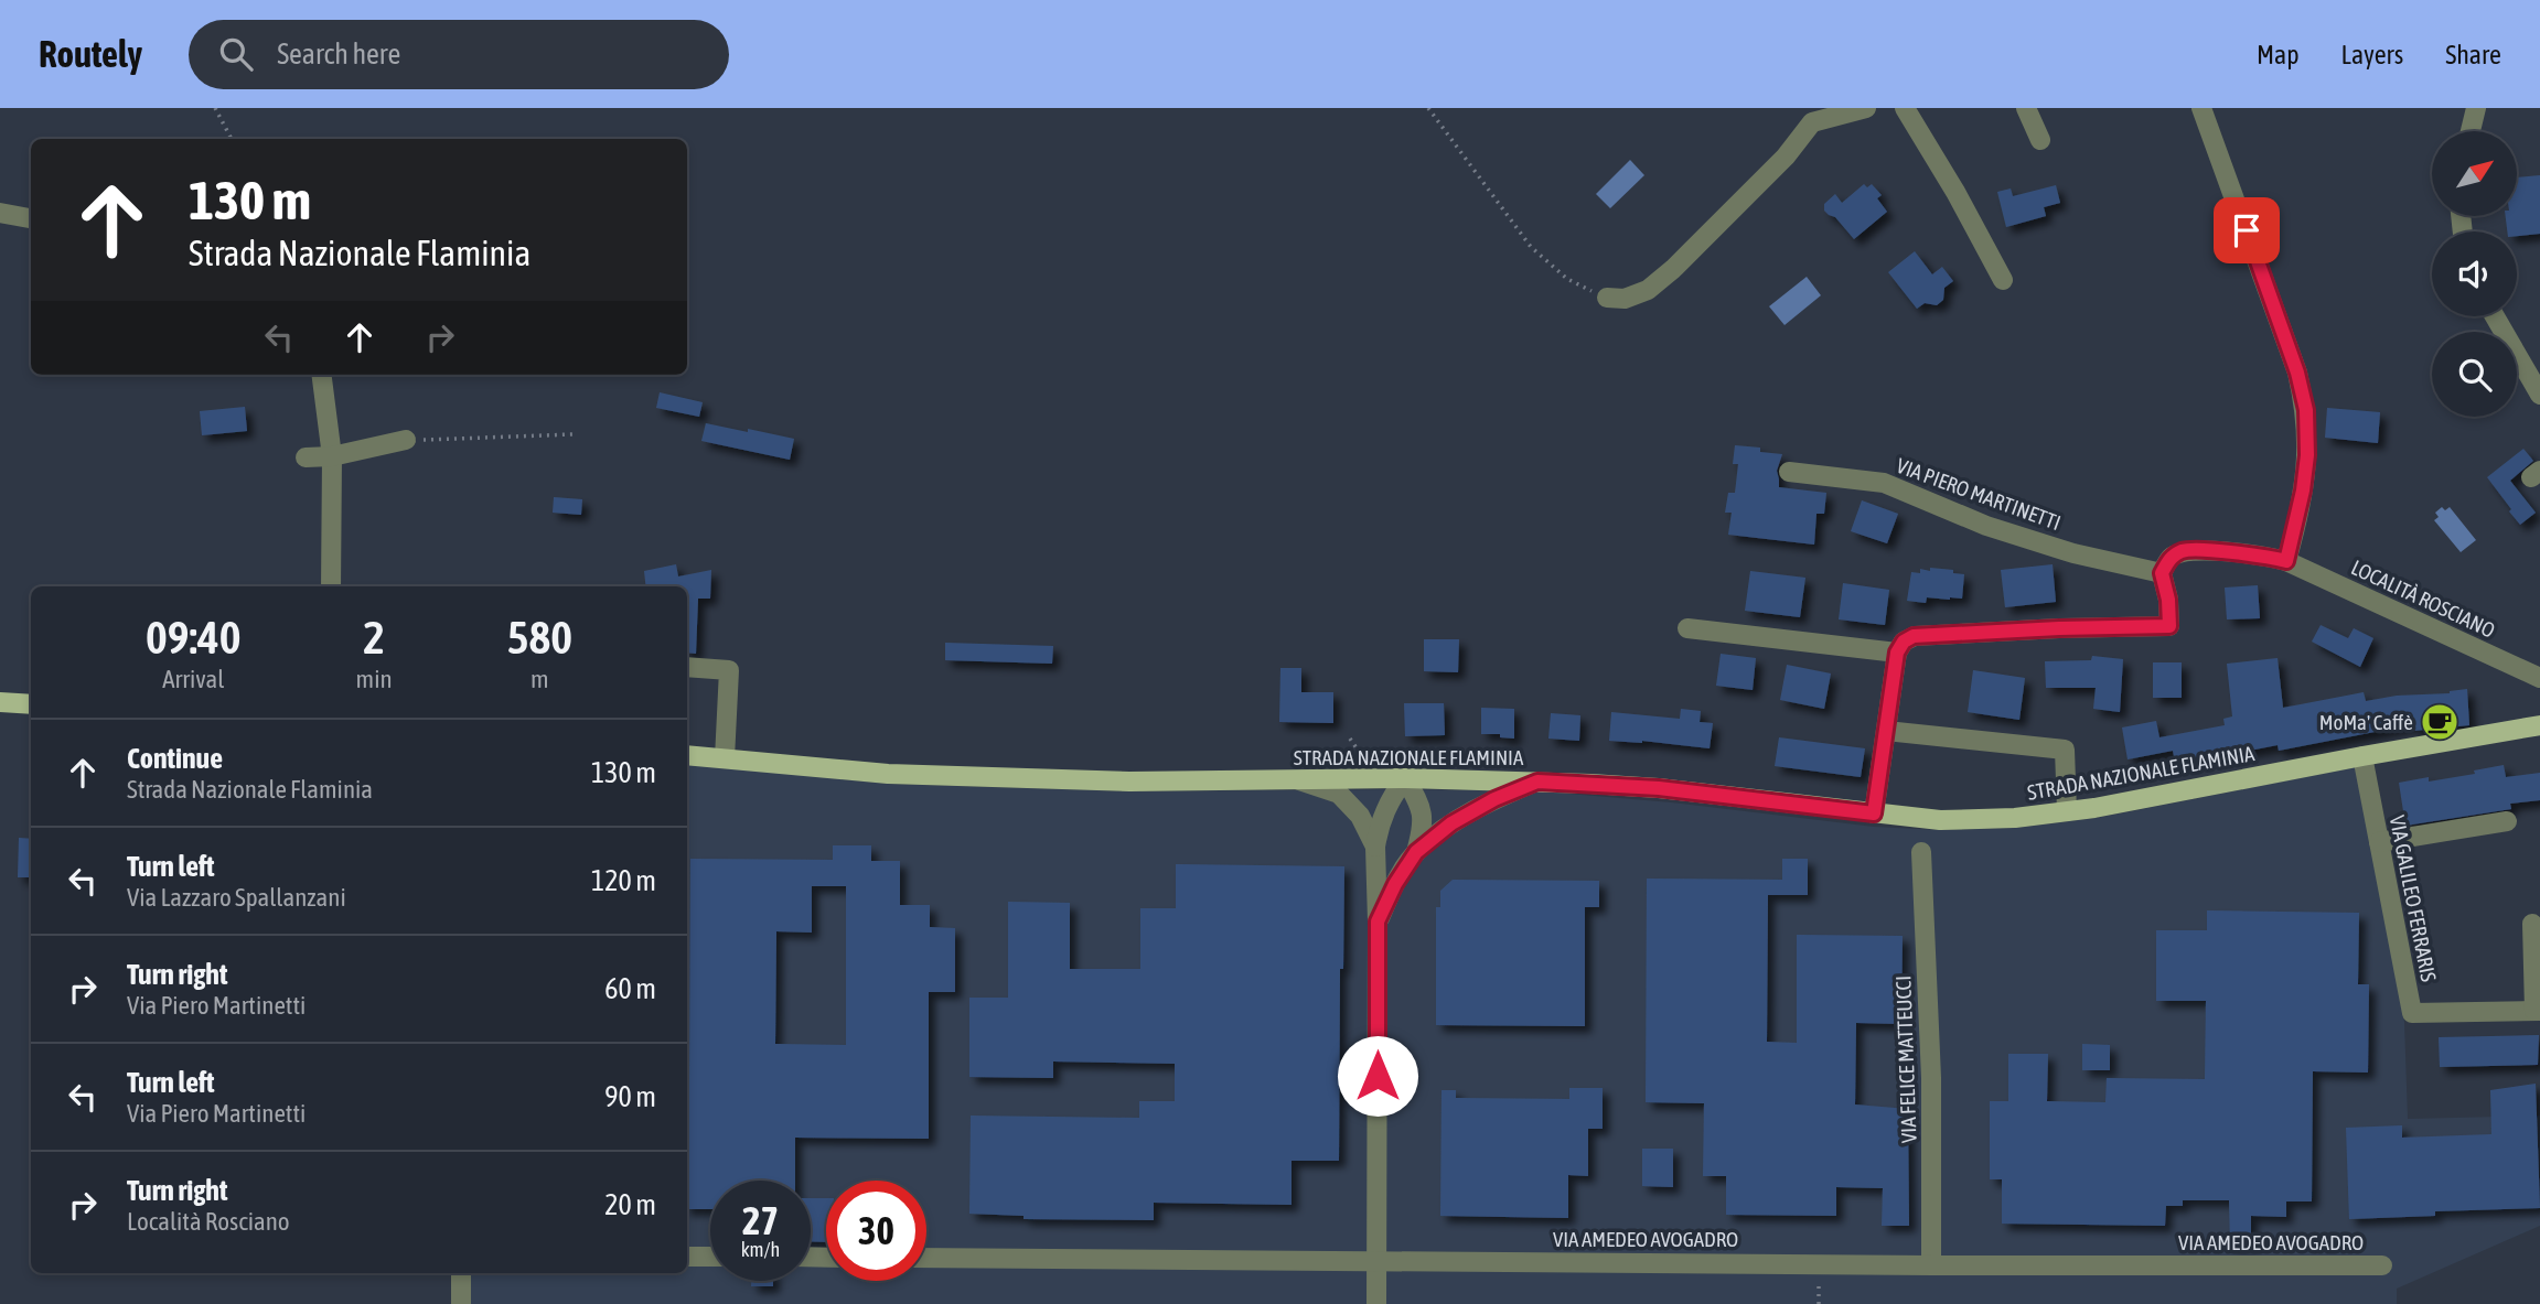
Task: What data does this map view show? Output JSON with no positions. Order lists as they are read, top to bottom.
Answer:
{
  "streets": {
    "main road": ["STRADA NAZIONALE FLAMINIA"],
    "street": [
      "VIA PIERO MARTINETTI",
      "LOCALITÀ ROSCIANO",
      "VIA GALILEO FERRARIS",
      "VIA FELICE MATTEUCCI",
      "VIA AMEDEO AVOGADRO"
    ]
  },
  "crossings": [
    ["VIA PIERO MARTINETTI", "LOCALITÀ ROSCIANO"],
    ["STRADA NAZIONALE FLAMINIA", "VIA GALILEO FERRARIS"],
    ["VIA FELICE MATTEUCCI", "VIA AMEDEO AVOGADRO"]
  ],
  "places": {
    "cafe": ["MoMa' Caffè"]
  },
  "north": "top right",
  "page": {
    "header": "Routely",
    "search": "Search here",
    "nav": ["Map", "Layers", "Share"],
    "turn": ["130 m", "Strada Nazionale Flaminia"],
    "eta": [
      "09:40",
      "Arrival",
      "2",
      "min",
      "580",
      "m"
    ],
    "list": [
      {
        "name": "Continue",
        "note": "Strada Nazionale Flaminia",
        "value": "130 m"
      },
      {
        "name": "Turn left",
        "note": "Via Lazzaro Spallanzani",
        "value": "120 m"
      },
      {
        "name": "Turn right",
        "note": "Via Piero Martinetti",
        "value": "60 m"
      },
      {
        "name": "Turn left",
        "note": "Via Piero Martinetti",
        "value": "90 m"
      },
      {
        "name": "Turn right",
        "note": "Località Rosciano",
        "value": "20 m"
      }
    ],
    "speed": "27 km/h",
    "limit": "30"
  }
}
